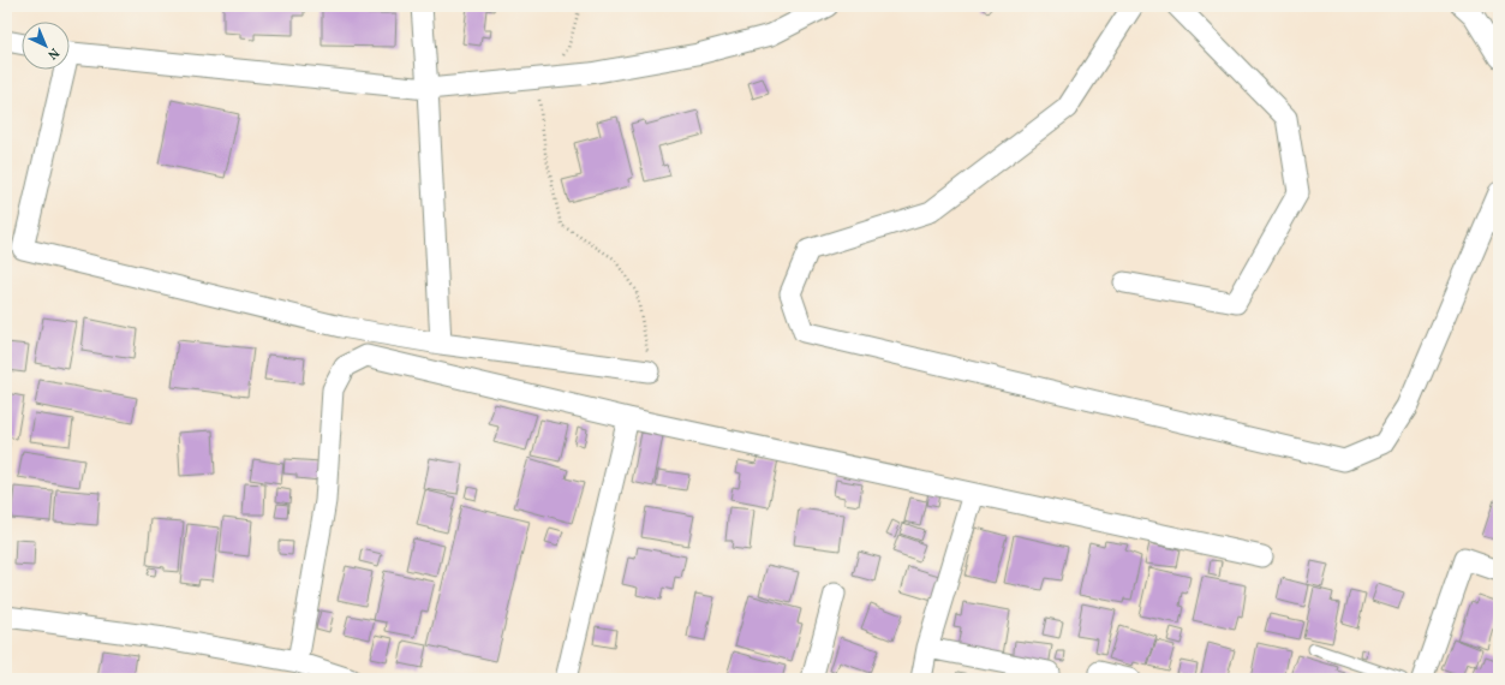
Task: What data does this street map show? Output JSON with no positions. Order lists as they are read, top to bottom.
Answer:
{
  "north": "bottom right"
}
